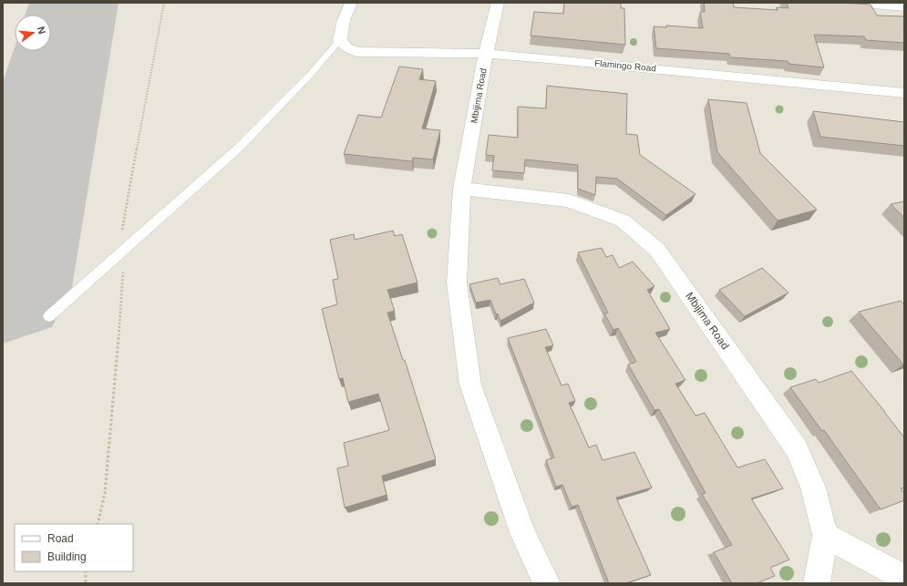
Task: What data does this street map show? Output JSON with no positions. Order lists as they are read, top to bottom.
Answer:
{
  "streets": {
    "street": ["Flamingo Road", "Mbijima Road"]
  },
  "crossings": [
    ["Flamingo Road", "Mbijima Road"]
  ],
  "legend": ["Road", "Building"],
  "north": "right"
}
